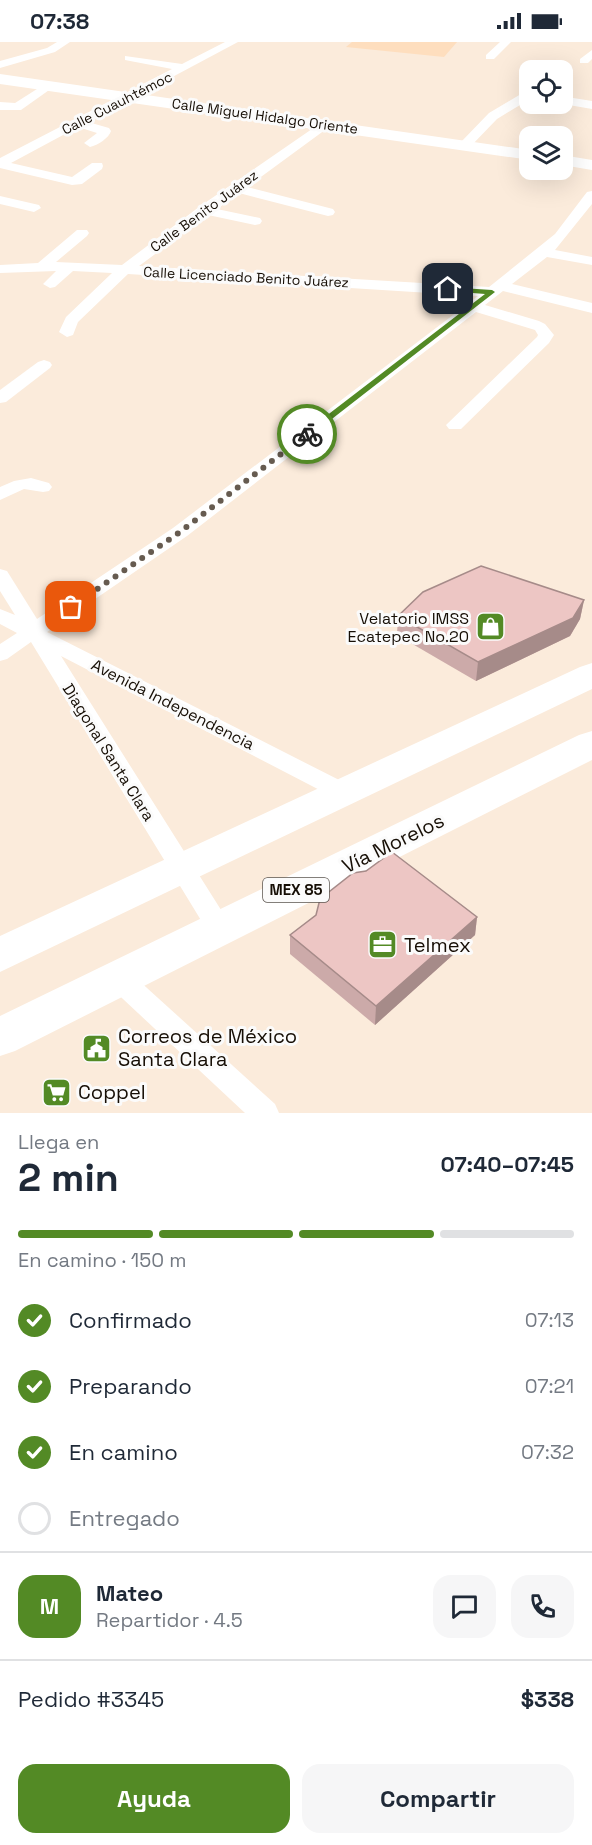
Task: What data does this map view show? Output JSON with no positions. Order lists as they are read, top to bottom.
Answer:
{
  "streets": {
    "main road": ["Vía Morelos", "MEX 85"],
    "street": [
      "Calle Cuauhtémoc",
      "Calle Miguel Hidalgo Oriente",
      "Calle Benito Juárez",
      "Calle Licenciado Benito Juárez",
      "Avenida Independencia",
      "Diagonal Santa Clara"
    ]
  },
  "crossings": [
    ["Calle Cuauhtémoc", "Calle Miguel Hidalgo Oriente"],
    ["Calle Miguel Hidalgo Oriente", "Calle Benito Juárez"],
    ["Calle Benito Juárez", "Calle Licenciado Benito Juárez"],
    ["Avenida Independencia", "Diagonal Santa Clara"],
    ["Diagonal Santa Clara", "Vía Morelos"]
  ],
  "places": {
    "shop": ["Velatorio IMSS Ecatepec No.20"],
    "office": ["Telmex"],
    "public building": ["Correos de México Santa Clara"],
    "supermarket": ["Coppel"]
  },
  "page": {
    "status": "07:38",
    "heading": ["2 min", "Llega en", "07:40–07:45"],
    "panel": [
      "Mateo",
      "Repartidor · 4.5",
      "Pedido #3345",
      "$338"
    ],
    "bar": "En camino · 150 m",
    "list": [
      ["Confirmado", "07:13"],
      ["Preparando", "07:21"],
      ["En camino", "07:32"],
      "Entregado"
    ],
    "round": "M",
    "buttons": ["Ayuda", "Compartir"]
  }
}
